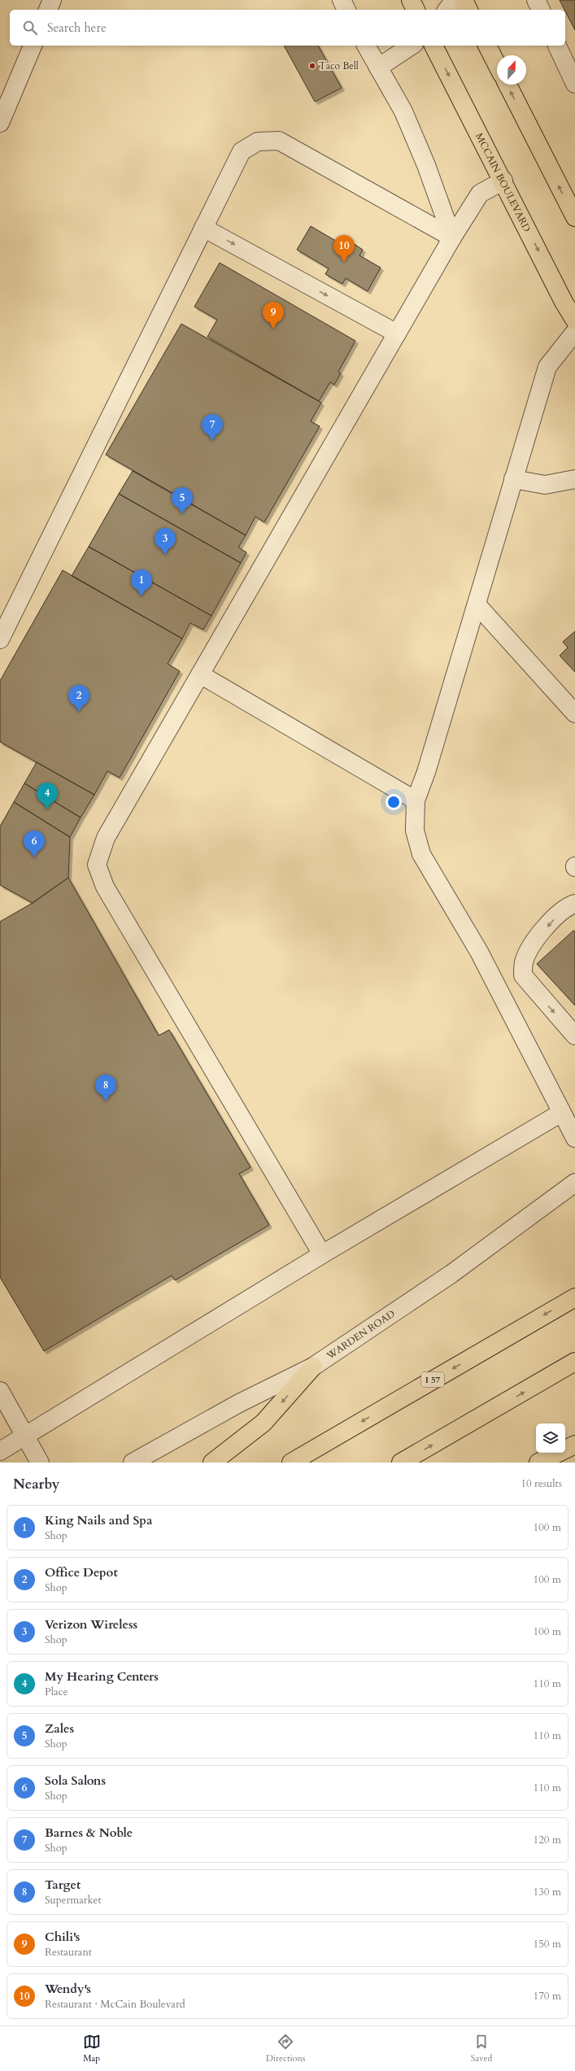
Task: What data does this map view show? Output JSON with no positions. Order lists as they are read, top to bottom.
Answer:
{
  "streets": {
    "main road": ["MCCAIN BOULEVARD", "I 57"],
    "street": ["WARDEN ROAD"]
  },
  "places": ["Taco Bell"],
  "north": "top",
  "page": {
    "search": "Search here",
    "pins": [
      "10",
      "9",
      "7",
      "5",
      "3",
      "1",
      "2",
      "4",
      "6",
      "8"
    ],
    "heading": ["Nearby", "10 results"],
    "list": [
      {
        "mark": "1",
        "name": "King Nails and Spa",
        "note": "Shop",
        "value": "100 m"
      },
      {
        "mark": "2",
        "name": "Office Depot",
        "note": "Shop",
        "value": "100 m"
      },
      {
        "mark": "3",
        "name": "Verizon Wireless",
        "note": "Shop",
        "value": "100 m"
      },
      {
        "mark": "4",
        "name": "My Hearing Centers",
        "note": "Place",
        "value": "110 m"
      },
      {
        "mark": "5",
        "name": "Zales",
        "note": "Shop",
        "value": "110 m"
      },
      {
        "mark": "6",
        "name": "Sola Salons",
        "note": "Shop",
        "value": "110 m"
      },
      {
        "mark": "7",
        "name": "Barnes & Noble",
        "note": "Shop",
        "value": "120 m"
      },
      {
        "mark": "8",
        "name": "Target",
        "note": "Supermarket",
        "value": "130 m"
      },
      {
        "mark": "9",
        "name": "Chili's",
        "note": "Restaurant",
        "value": "150 m"
      },
      {
        "mark": "10",
        "name": "Wendy's",
        "note": "Restaurant · McCain Boulevard",
        "value": "170 m"
      }
    ],
    "nav": ["Map", "Directions", "Saved"]
  }
}
